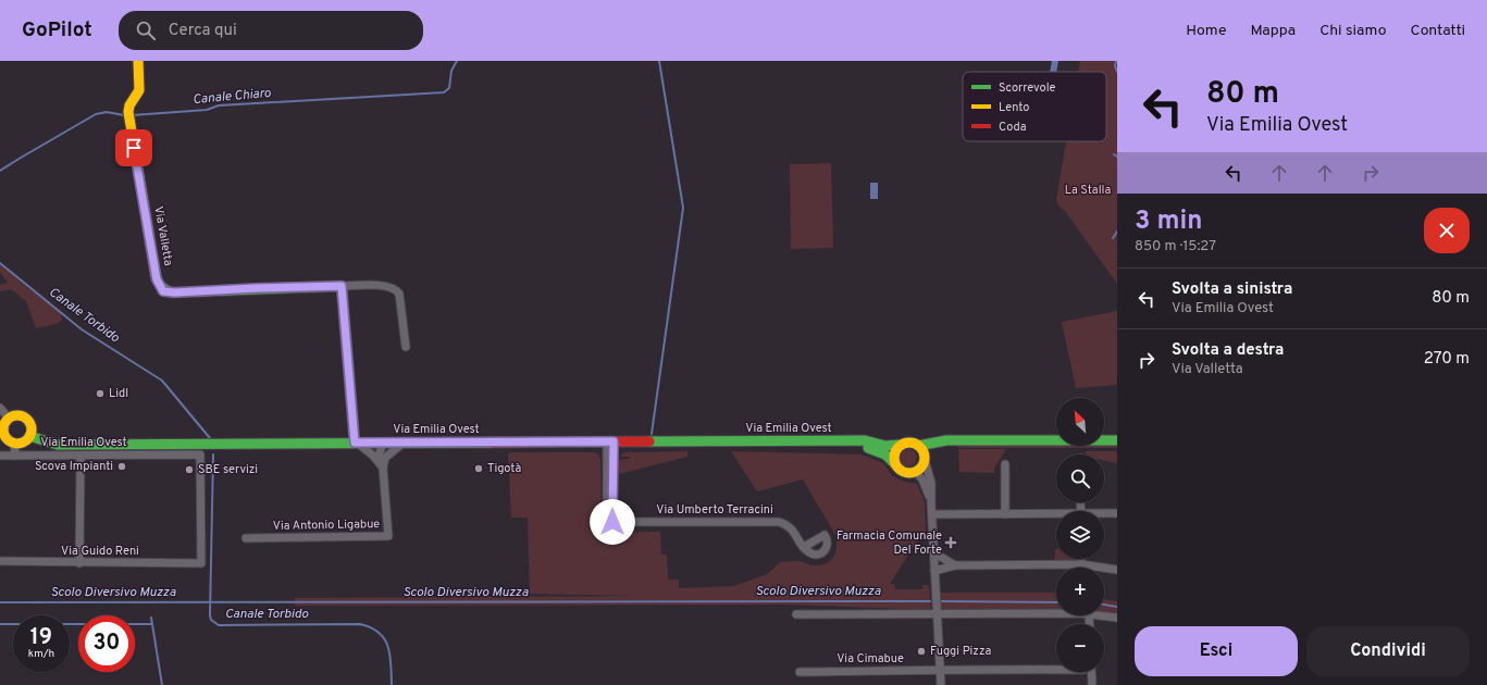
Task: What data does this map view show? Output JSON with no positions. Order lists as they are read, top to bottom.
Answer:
{
  "streets": {
    "main road": ["Via Valletta", "Via Emilia Ovest"],
    "street": [
      "Via Umberto Terracini",
      "Via Antonio Ligabue",
      "Via Guido Reni",
      "Via Cimabue"
    ]
  },
  "crossings": [
    ["Via Emilia Ovest", "Via Umberto Terracini"],
    ["Via Emilia Ovest", "Via Antonio Ligabue"],
    ["Via Emilia Ovest", "Via Guido Reni"]
  ],
  "water": ["Canale Chiaro", "Canale Torbido", "Scolo Diversivo Muzza"],
  "parks": ["La Stalla"],
  "places": {
    "other": [
      "Lidl",
      "Scova Impianti",
      "Tigotà",
      "SBE servizi",
      "Fuggi Pizza"
    ],
    "health": ["Farmacia Comunale Del Forte"]
  },
  "legend": ["Scorrevole", "Lento", "Coda"],
  "north": "top left",
  "page": {
    "header": "GoPilot",
    "search": "Cerca qui",
    "nav": [
      "Home",
      "Mappa",
      "Chi siamo",
      "Contatti"
    ],
    "turn": ["80 m", "Via Emilia Ovest"],
    "heading": ["3 min", "850 m · 15:27"],
    "list": [
      {
        "name": "Svolta a sinistra",
        "note": "Via Emilia Ovest",
        "value": "80 m"
      },
      {
        "name": "Svolta a destra",
        "note": "Via Valletta",
        "value": "270 m"
      }
    ],
    "map_buttons": ["+", "−"],
    "speed": "19 km/h",
    "limit": "30",
    "buttons": ["Esci", "Condividi"]
  }
}
